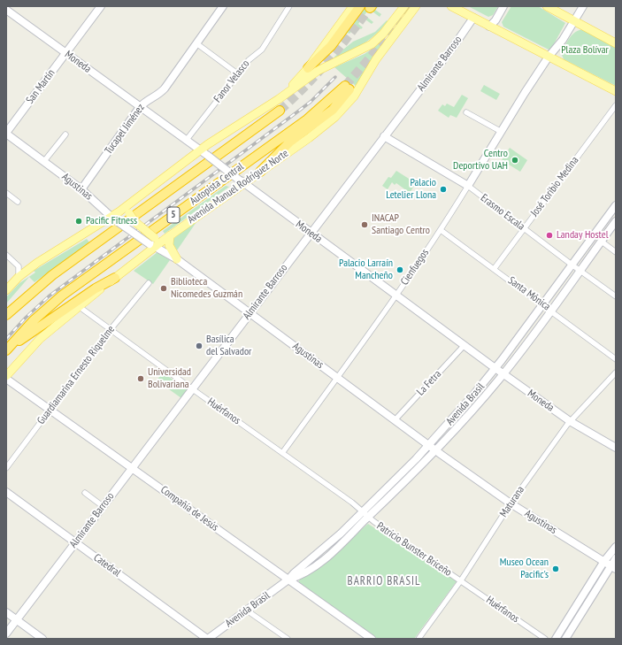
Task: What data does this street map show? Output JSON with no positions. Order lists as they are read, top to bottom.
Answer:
{
  "streets": {
    "highway": ["Autopista Central", "5"],
    "main road": ["Avenida Manuel Rodríguez Norte"],
    "street": [
      "Moneda",
      "Almirante Barroso",
      "Fanor Velasco",
      "San Martín",
      "Tucapel Jiménez",
      "Agustinas",
      "José Toribio Medina",
      "Erasmo Escala",
      "Cienfuegos",
      "Santa Mónica",
      "Guardiamarina Ernesto Riquelme",
      "La Fetra",
      "Avenida Brasil",
      "Huérfanos",
      "Maturana",
      "Compañía de Jesús",
      "Patricio Bunster Briceño",
      "Catedral"
    ]
  },
  "crossings": [
    ["Moneda", "Almirante Barroso"],
    ["Moneda", "Fanor Velasco"],
    ["Moneda", "San Martín"],
    ["Moneda", "Tucapel Jiménez"],
    ["Moneda", "Avenida Manuel Rodríguez Norte"],
    ["Moneda", "Cienfuegos"],
    ["Moneda", "La Fetra"],
    ["Moneda", "Avenida Brasil"],
    ["Moneda", "Maturana"],
    ["Almirante Barroso", "Agustinas"],
    ["Almirante Barroso", "Erasmo Escala"],
    ["Almirante Barroso", "Huérfanos"],
    ["Almirante Barroso", "Compañía de Jesús"],
    ["Almirante Barroso", "Catedral"],
    ["San Martín", "Agustinas"],
    ["Tucapel Jiménez", "Agustinas"],
    ["Autopista Central", "Avenida Manuel Rodríguez Norte"],
    ["Agustinas", "Avenida Manuel Rodríguez Norte"],
    ["Agustinas", "Cienfuegos"],
    ["Agustinas", "La Fetra"],
    ["Agustinas", "Avenida Brasil"],
    ["Agustinas", "Maturana"],
    ["Avenida Manuel Rodríguez Norte", "Huérfanos"],
    ["José Toribio Medina", "Erasmo Escala"],
    ["José Toribio Medina", "Santa Mónica"],
    ["Erasmo Escala", "Cienfuegos"],
    ["Erasmo Escala", "Avenida Brasil"],
    ["Cienfuegos", "Santa Mónica"],
    ["Cienfuegos", "Huérfanos"],
    ["Santa Mónica", "Avenida Brasil"],
    ["Guardiamarina Ernesto Riquelme", "Huérfanos"],
    ["Guardiamarina Ernesto Riquelme", "Compañía de Jesús"],
    ["Avenida Brasil", "Huérfanos"],
    ["Avenida Brasil", "Compañía de Jesús"],
    ["Avenida Brasil", "Patricio Bunster Briceño"],
    ["Avenida Brasil", "Catedral"],
    ["Huérfanos", "Maturana"],
    ["Huérfanos", "Patricio Bunster Briceño"],
    ["Maturana", "Patricio Bunster Briceño"]
  ],
  "districts": ["BARRIO BRASIL"],
  "parks": ["Plaza Bolívar"],
  "places": [
    "Centro Deportivo UAH",
    "Palacio Letelier Llona",
    "Pacific Fitness",
    "INACAP Santiago Centro",
    "Landay Hostel",
    "Palacio Larraín Mancheño",
    "Biblioteca Nicomedes Guzmán",
    "Basílica del Salvador",
    "Universidad Bolivariana",
    "Museo Ocean Pacific's"
  ]
}
